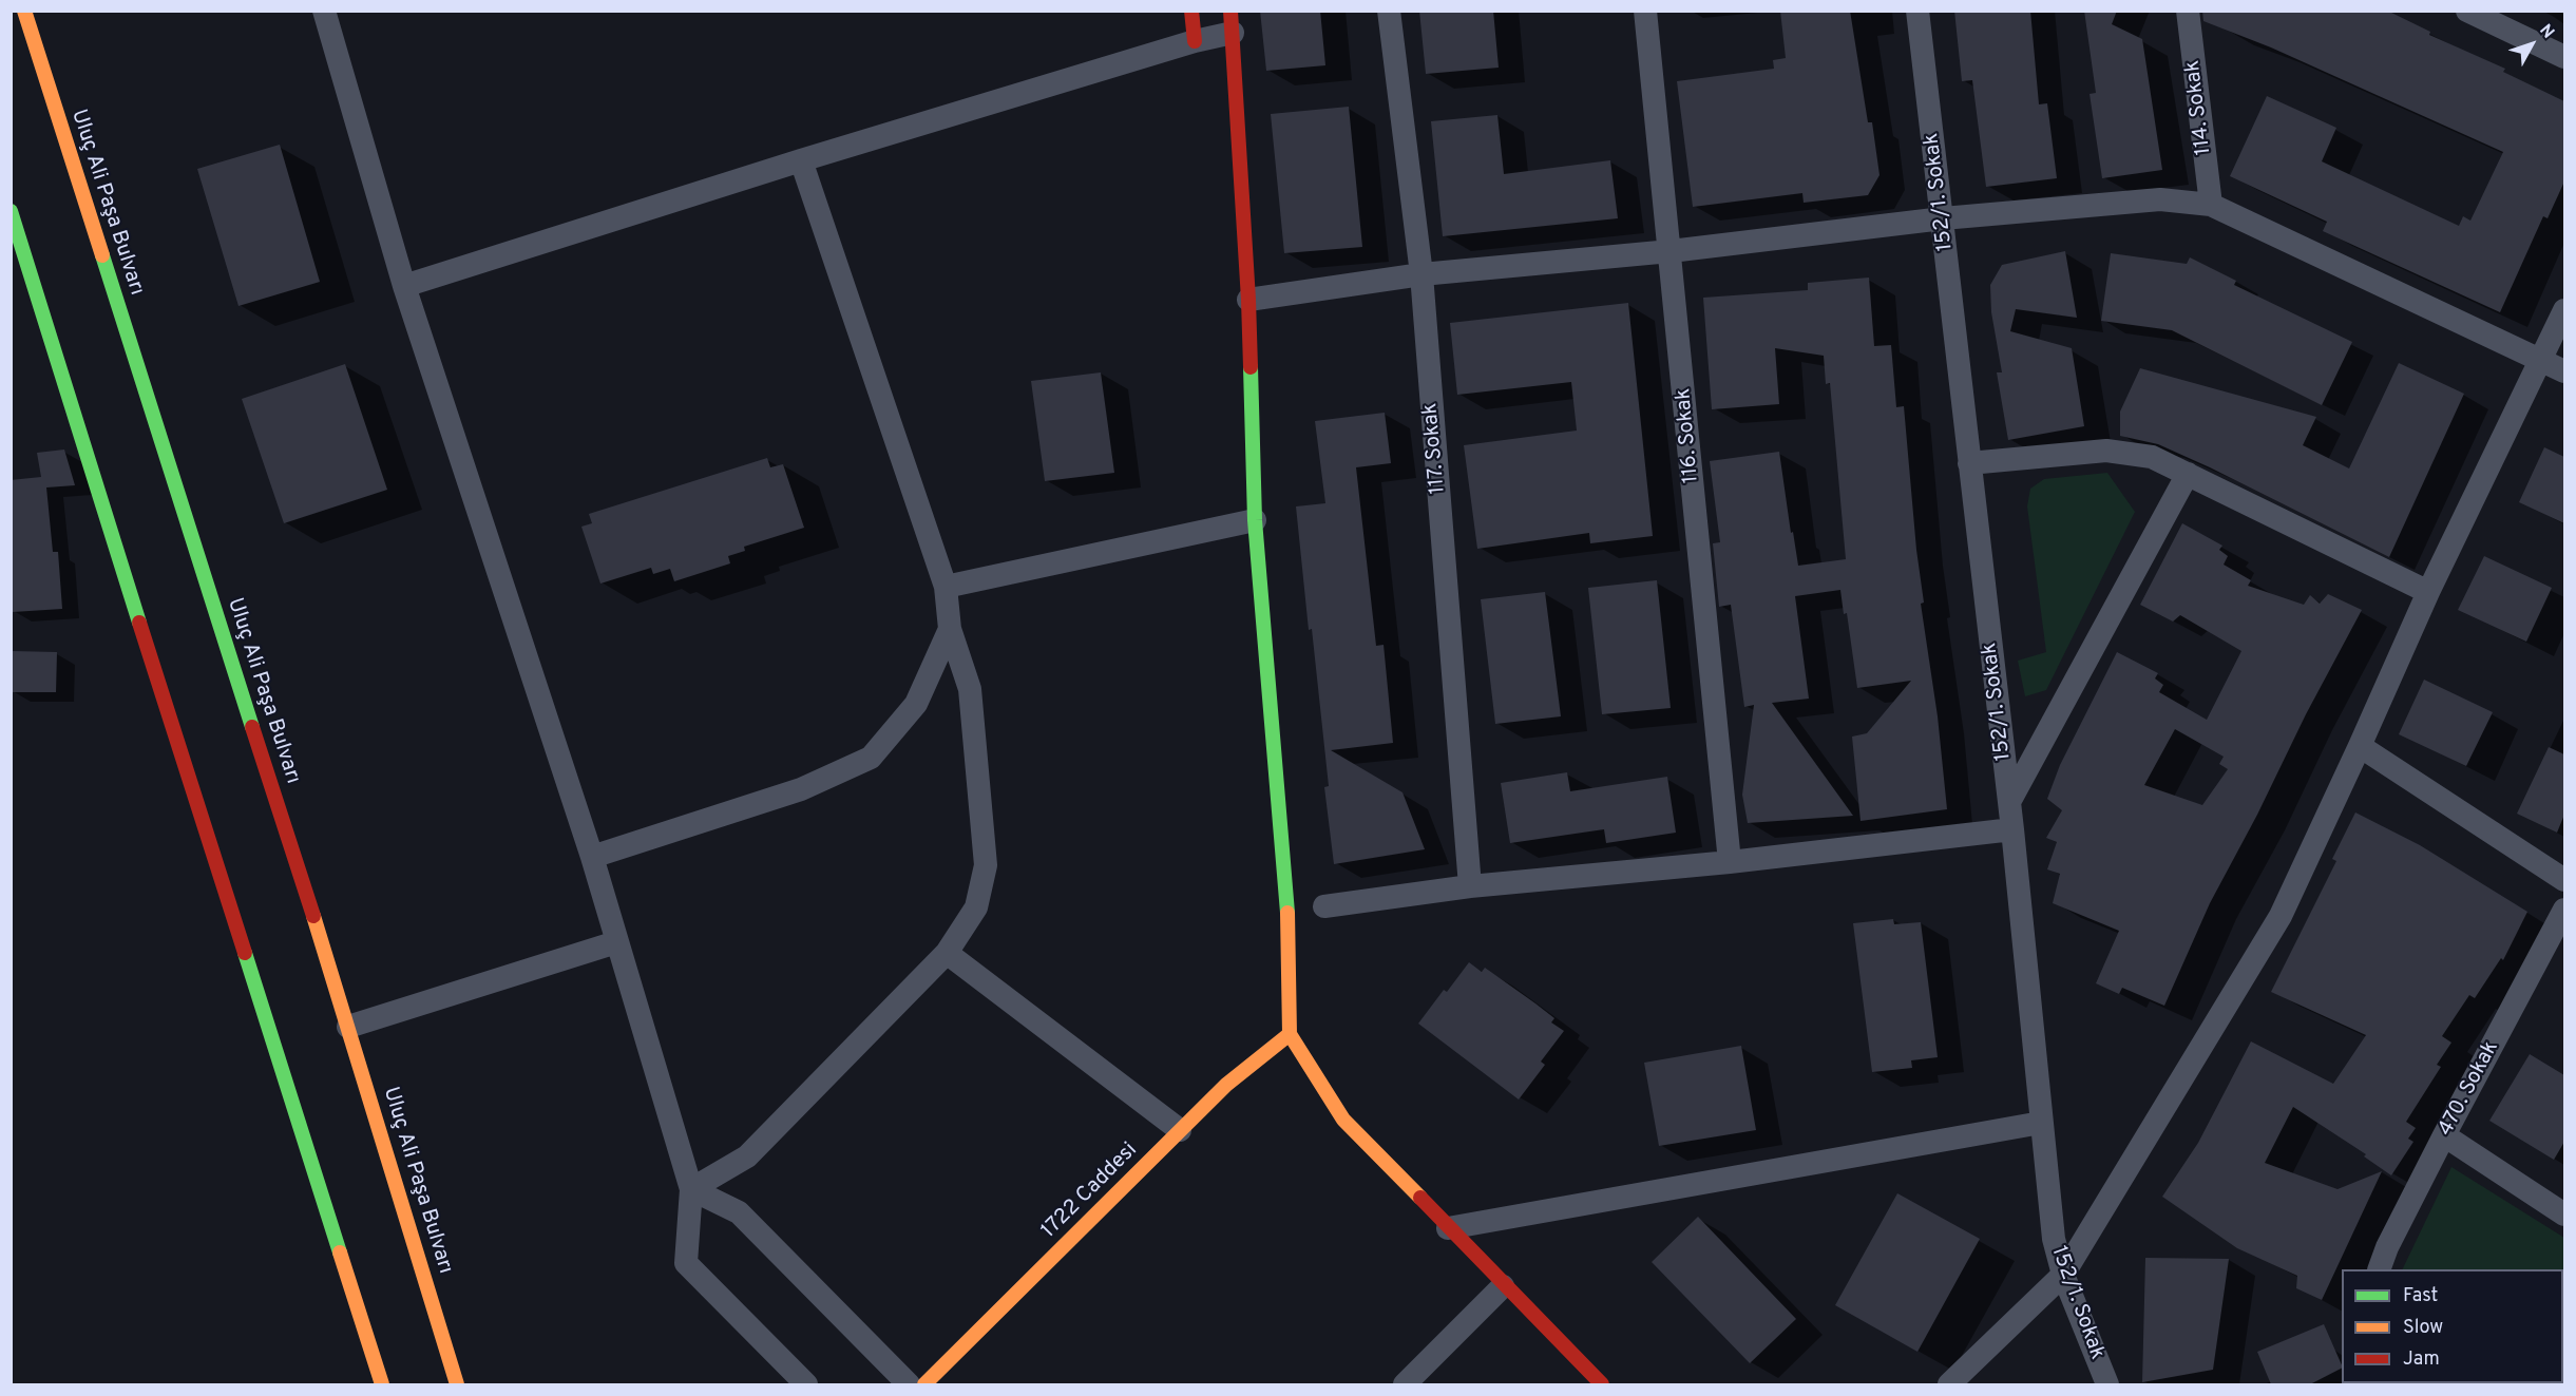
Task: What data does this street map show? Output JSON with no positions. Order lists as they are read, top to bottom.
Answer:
{
  "streets": {
    "street": [
      "114. Sokak",
      "152/1. Sokak",
      "Uluç Ali Paşa Bulvarı",
      "116. Sokak",
      "117. Sokak",
      "470. Sokak",
      "1722 Caddesi"
    ]
  },
  "legend": ["Fast", "Slow", "Jam"],
  "north": "top right"
}
